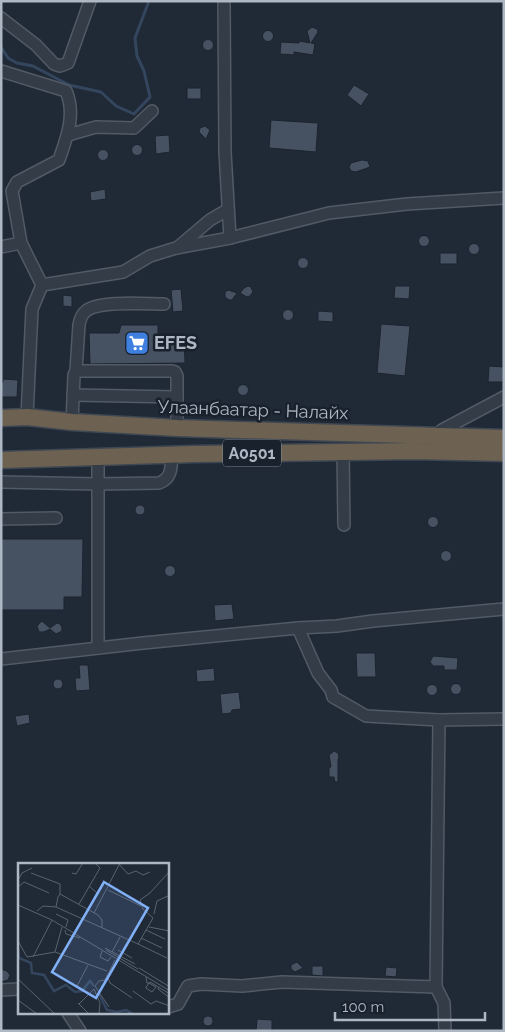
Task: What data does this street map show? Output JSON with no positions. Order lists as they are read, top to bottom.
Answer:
{
  "streets": {
    "highway": ["Улаанбаатар - Налайх", "A0501"]
  },
  "places": {
    "supermarket": ["EFES"]
  },
  "scale_bar": "100 m"
}
